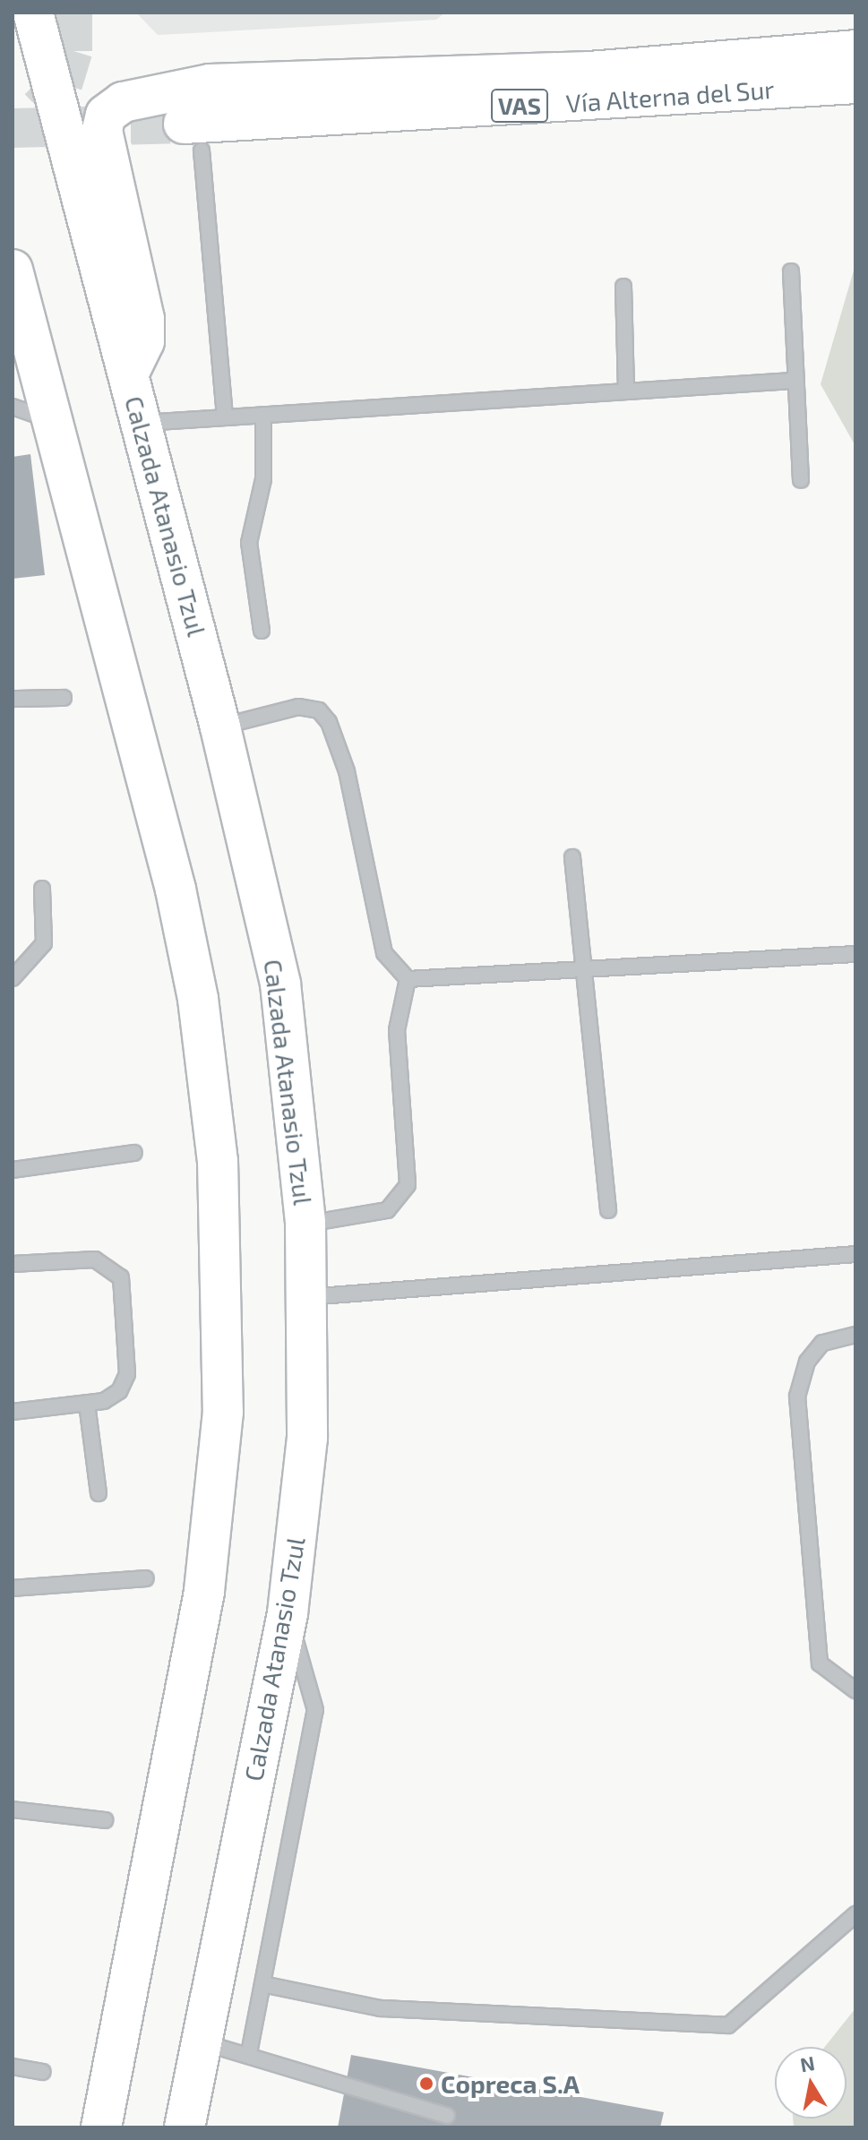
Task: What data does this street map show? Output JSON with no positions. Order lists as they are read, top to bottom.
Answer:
{
  "streets": {
    "main road": ["Vía Alterna del Sur", "VAS", "Calzada Atanasio Tzul"]
  },
  "places": ["Copreca S.A"],
  "north": "top"
}
